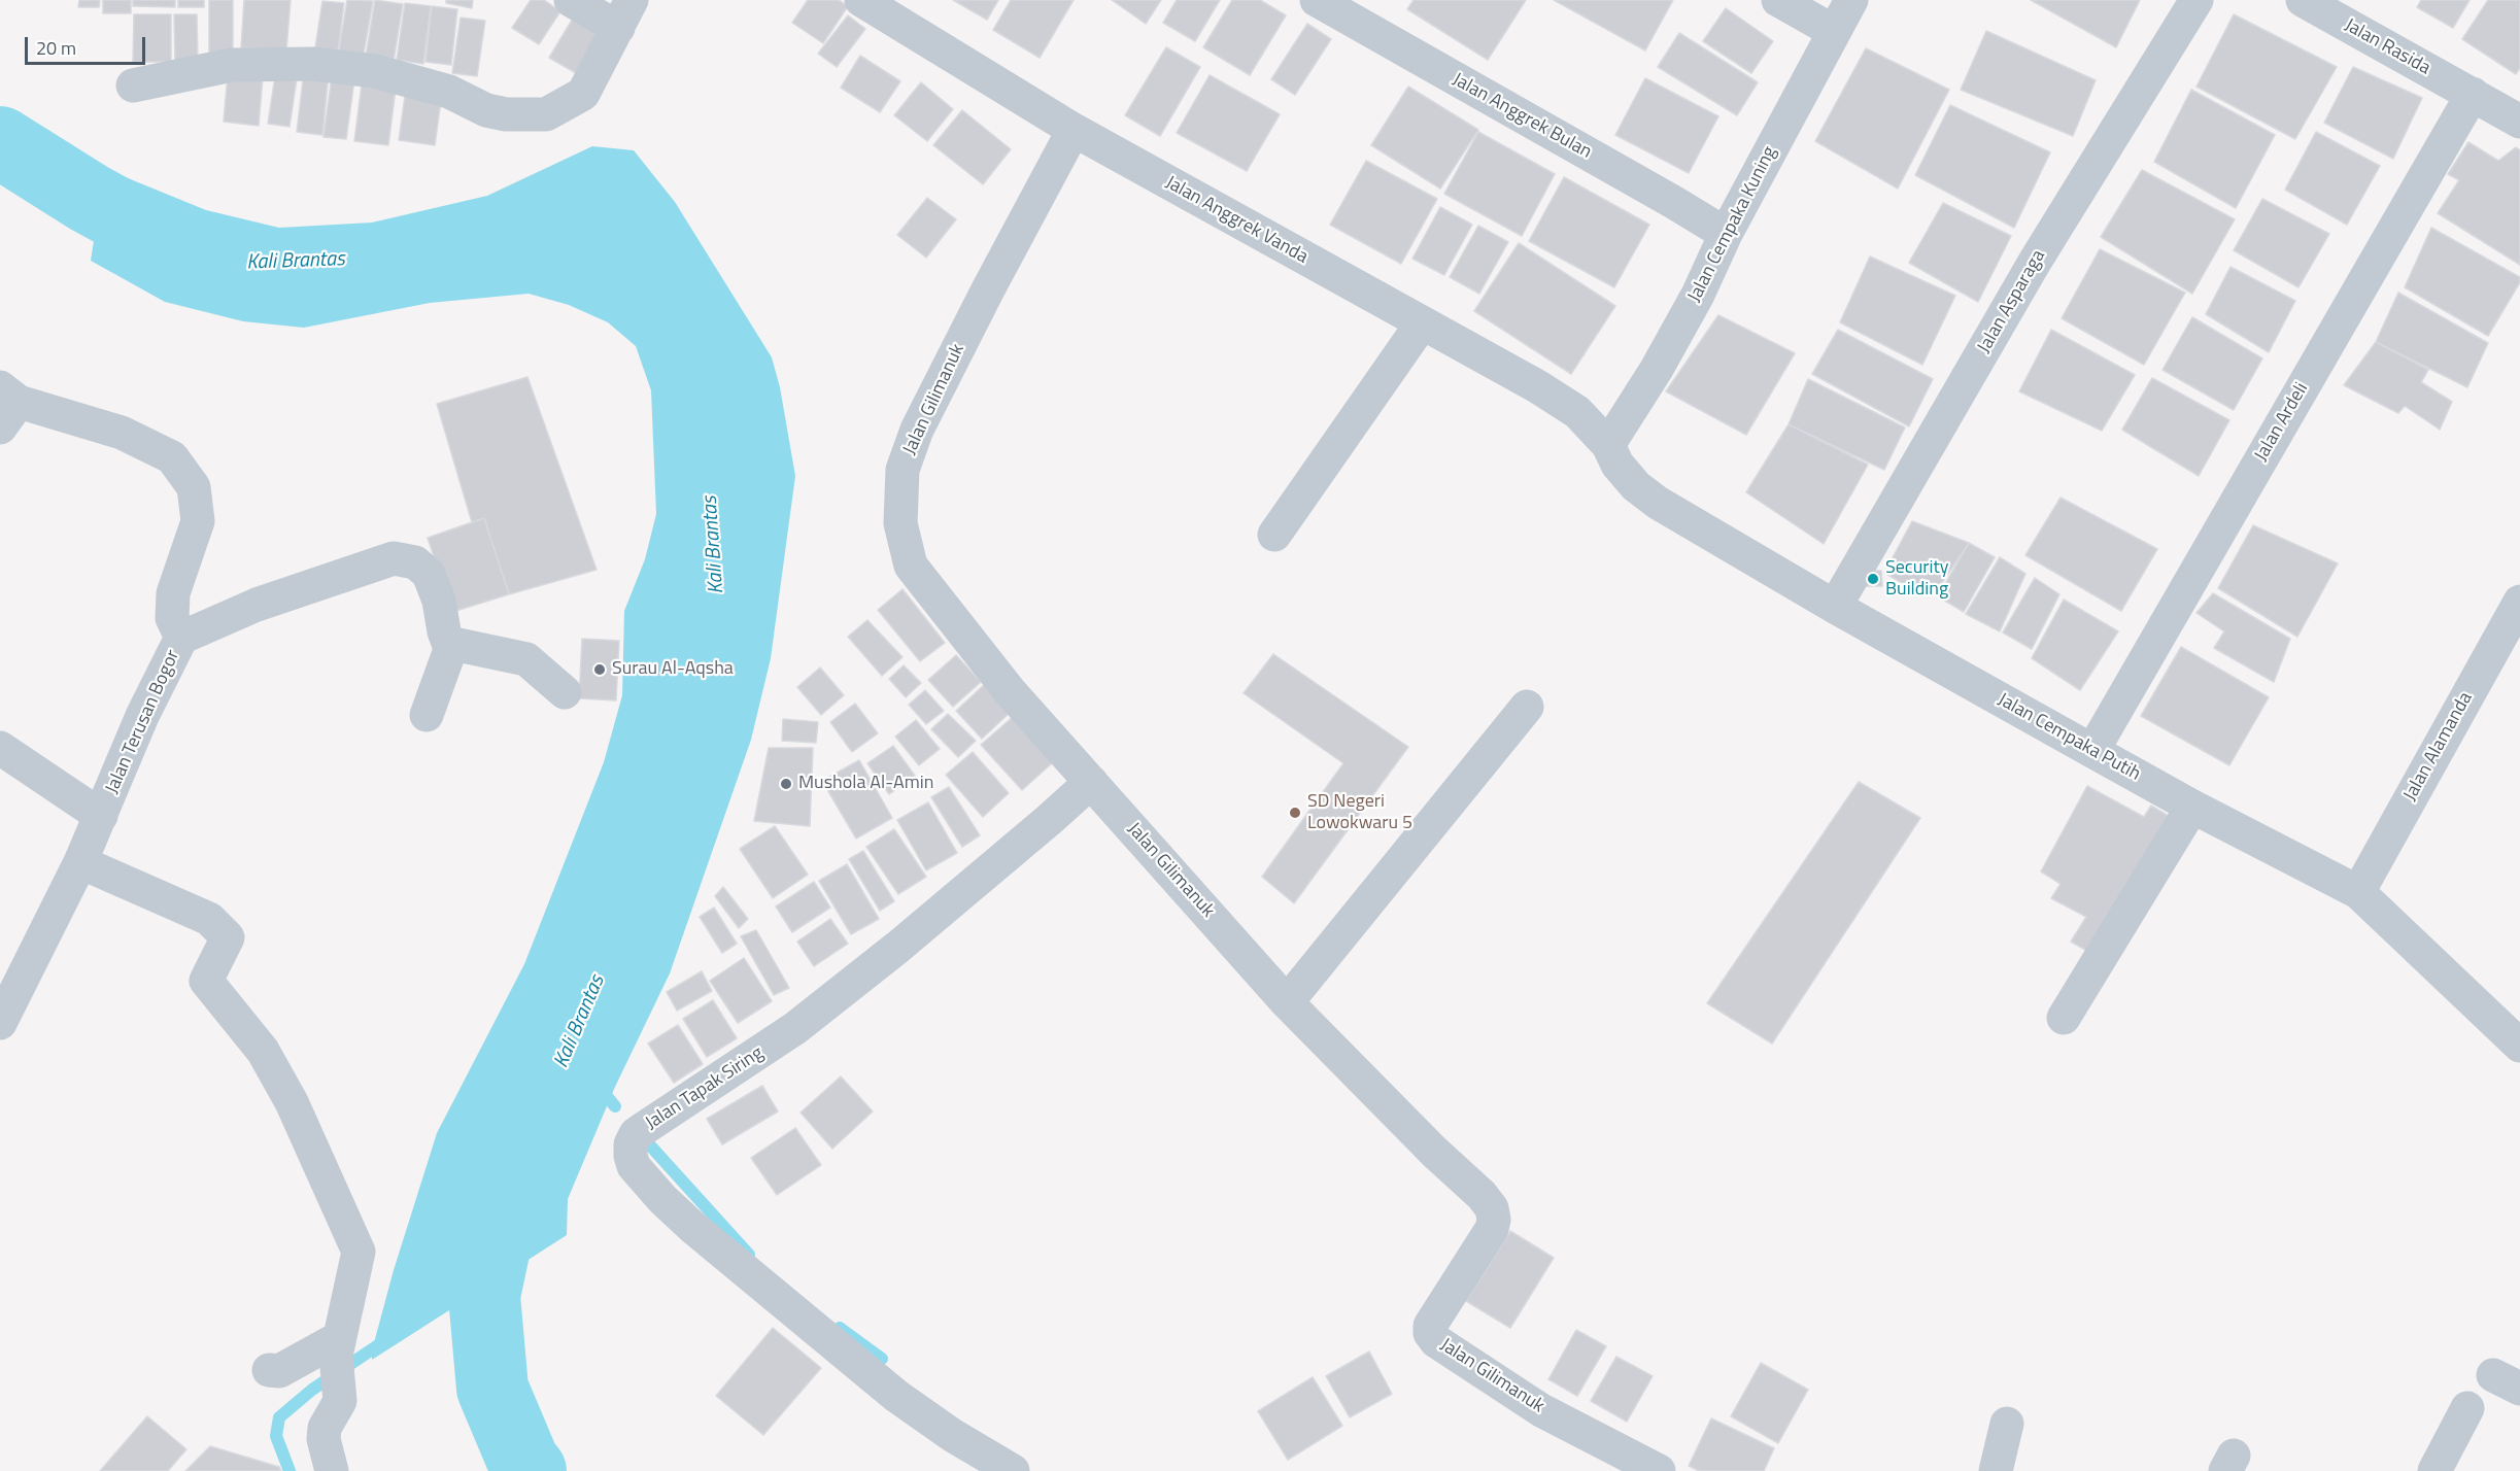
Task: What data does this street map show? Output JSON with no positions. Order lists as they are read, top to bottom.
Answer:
{
  "streets": {
    "street": [
      "Jalan Rasida",
      "Jalan Anggrek Bulan",
      "Jalan Anggrek Vanda",
      "Jalan Cempaka Kuning",
      "Jalan Asparaga",
      "Jalan Gilimanuk",
      "Jalan Ardeli",
      "Jalan Terusan Bogor",
      "Jalan Cempaka Putih",
      "Jalan Alamanda",
      "Jalan Tapak Siring"
    ]
  },
  "crossings": [
    ["Jalan Rasida", "Jalan Ardeli"],
    ["Jalan Anggrek Bulan", "Jalan Cempaka Kuning"],
    ["Jalan Anggrek Vanda", "Jalan Cempaka Kuning"],
    ["Jalan Anggrek Vanda", "Jalan Gilimanuk"],
    ["Jalan Anggrek Vanda", "Jalan Cempaka Putih"],
    ["Jalan Cempaka Kuning", "Jalan Cempaka Putih"],
    ["Jalan Asparaga", "Jalan Cempaka Putih"],
    ["Jalan Gilimanuk", "Jalan Tapak Siring"],
    ["Jalan Ardeli", "Jalan Cempaka Putih"],
    ["Jalan Cempaka Putih", "Jalan Alamanda"]
  ],
  "water": ["Kali Brantas"],
  "places": [
    "Security Building",
    "Surau Al-Aqsha",
    "Mushola Al-Amin",
    "SD Negeri Lowokwaru 5"
  ],
  "scale_bar": "20 m"
}
